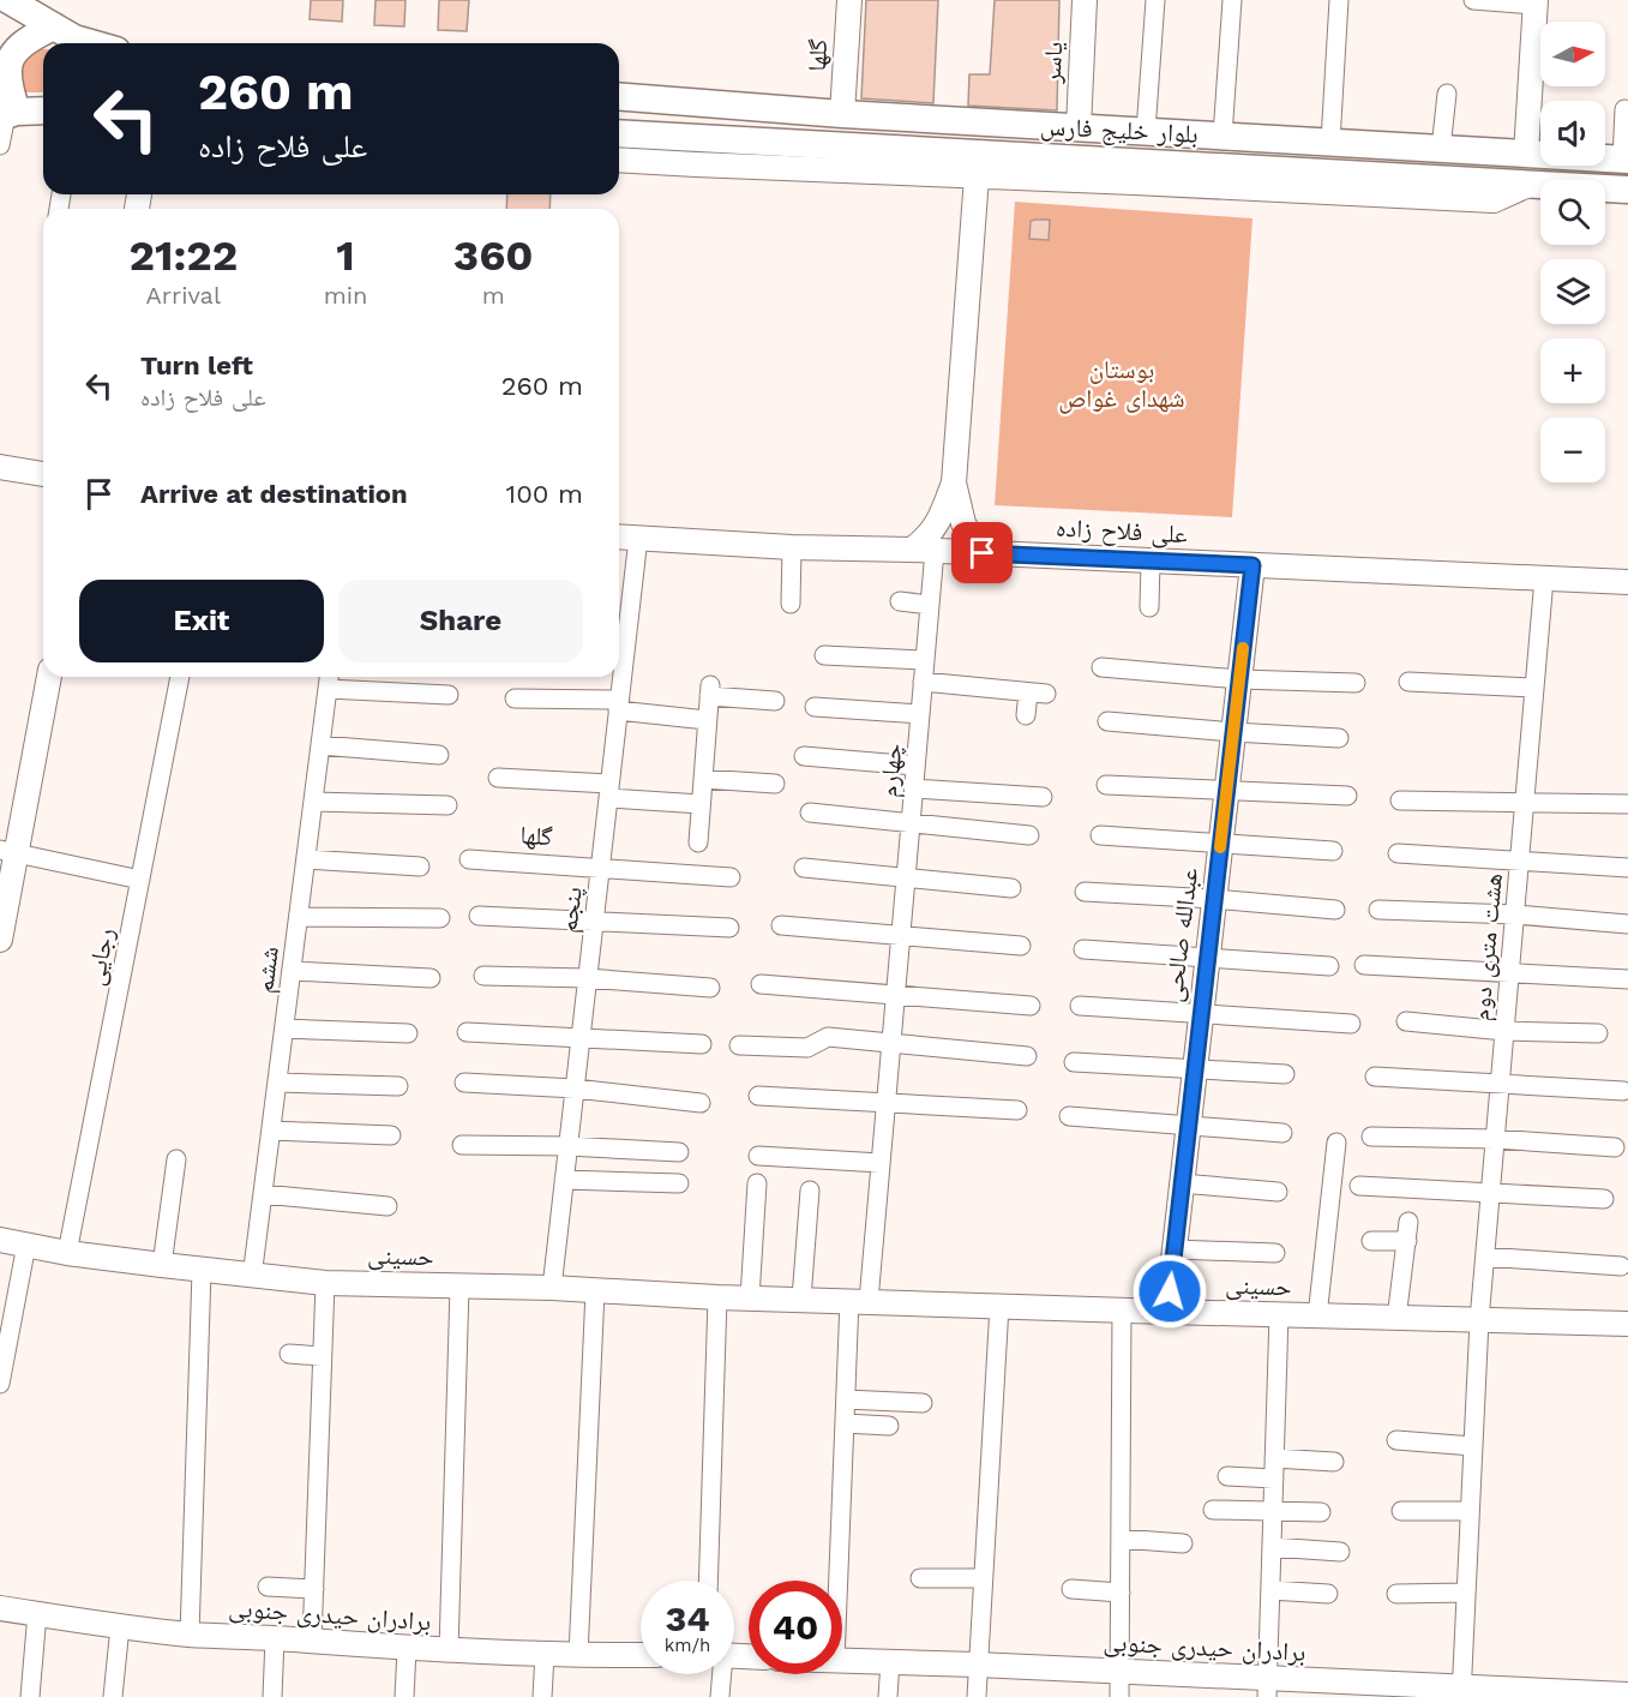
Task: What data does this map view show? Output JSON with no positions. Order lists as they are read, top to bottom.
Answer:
{
  "streets": {
    "main road": ["بلوار خلیج فارس"],
    "street": [
      "گلها",
      "یاسر",
      "علی فلاح زاده",
      "چهارم",
      "پنجم",
      "عبدالله صالحی",
      "هشت متری دوم",
      "رجایی",
      "ششم",
      "حسینی",
      "برادران حیدری جنوبی"
    ]
  },
  "crossings": [
    ["گلها", "بلوار خلیج فارس"],
    ["گلها", "پنجم"],
    ["یاسر", "بلوار خلیج فارس"],
    ["علی فلاح زاده", "چهارم"],
    ["علی فلاح زاده", "پنجم"],
    ["علی فلاح زاده", "عبدالله صالحی"],
    ["علی فلاح زاده", "هشت متری دوم"],
    ["چهارم", "حسینی"],
    ["پنجم", "حسینی"],
    ["عبدالله صالحی", "حسینی"],
    ["هشت متری دوم", "حسینی"],
    ["هشت متری دوم", "برادران حیدری جنوبی"],
    ["رجایی", "حسینی"],
    ["ششم", "حسینی"]
  ],
  "parks": ["بوستان شهدای غواص"],
  "north": "right",
  "page": {
    "map_buttons": ["+", "−"],
    "turn": ["260 m", "علی فلاح زاده"],
    "eta": [
      "21:22",
      "Arrival",
      "1",
      "min",
      "360",
      "m"
    ],
    "list": [
      {
        "name": "Turn left",
        "note": "علی فلاح زاده",
        "value": "260 m"
      },
      {
        "name": "Arrive at destination",
        "value": "100 m"
      }
    ],
    "buttons": ["Exit", "Share"],
    "speed": "34 km/h",
    "limit": "40"
  }
}
